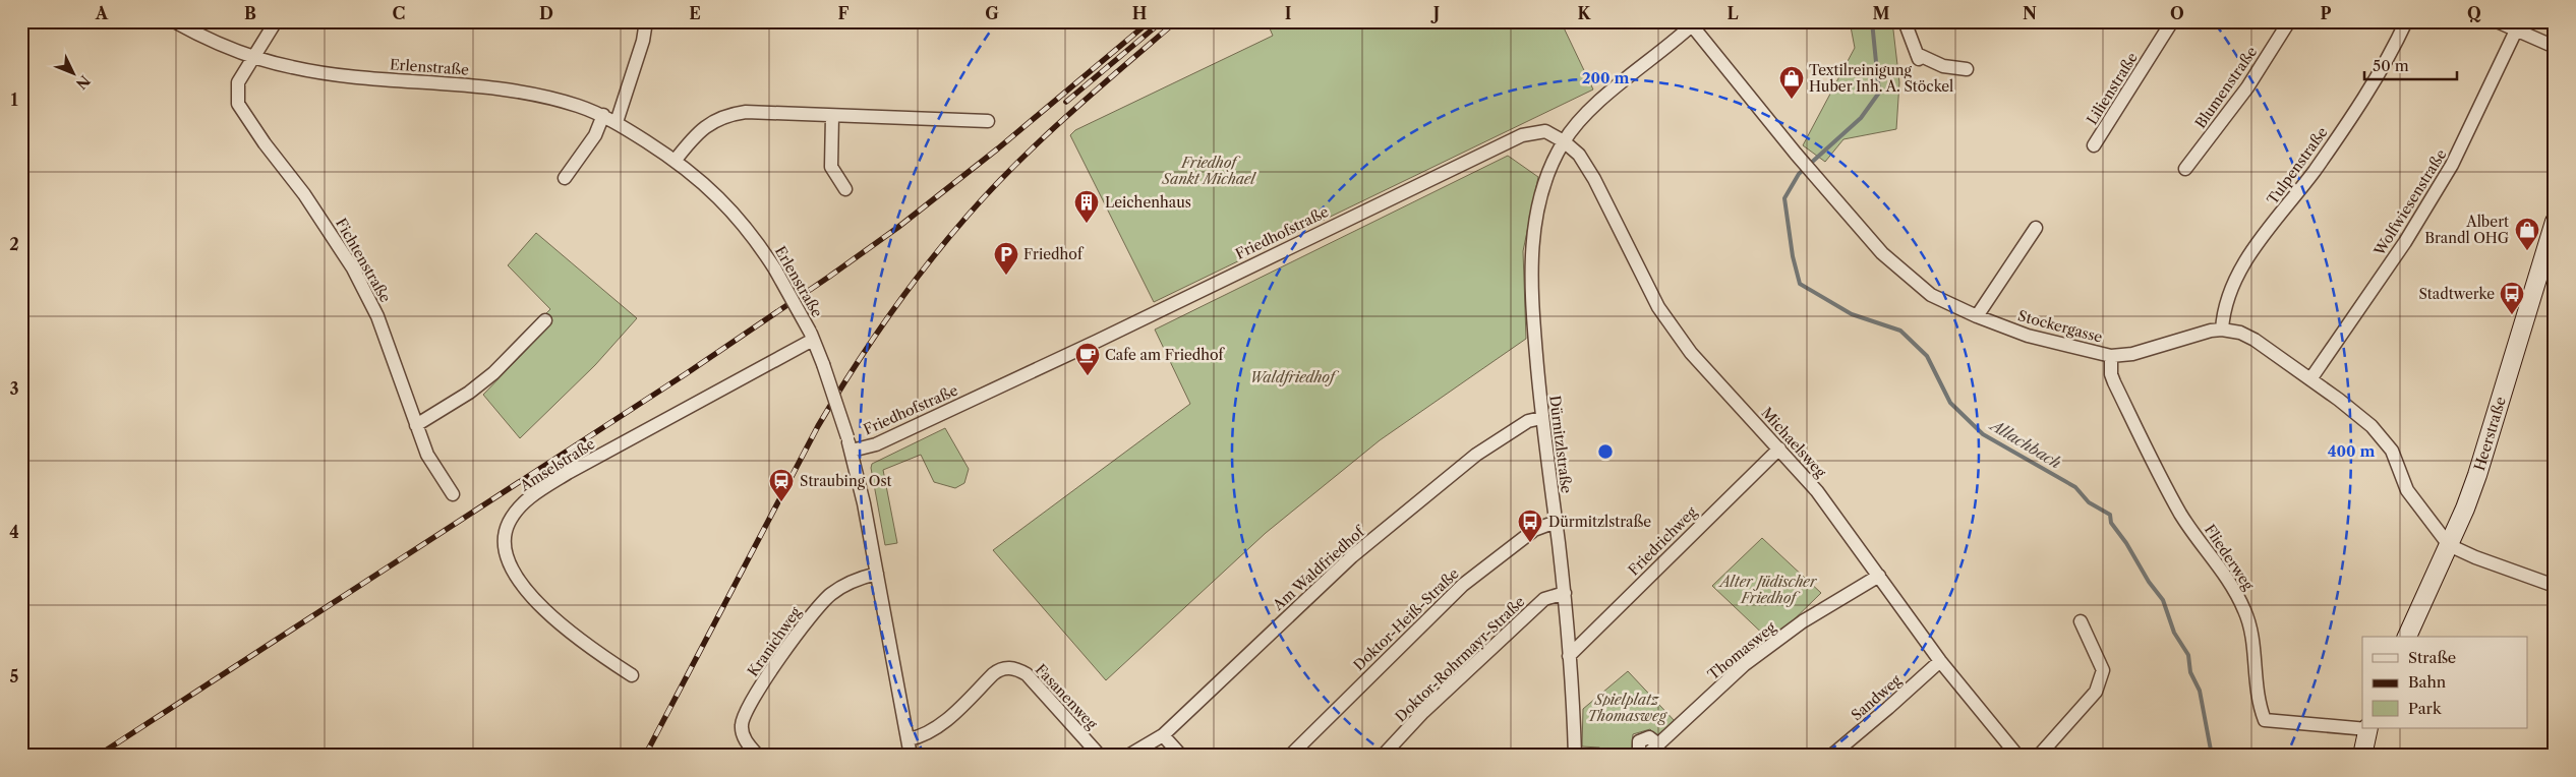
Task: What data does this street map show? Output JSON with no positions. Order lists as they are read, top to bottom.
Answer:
{
  "streets": {
    "street": [
      "Erlenstraße",
      "Blumenstraße",
      "Lilienstraße",
      "Tulpenstraße",
      "Wolfwiesenstraße",
      "Friedhofstraße",
      "Fichtenstraße",
      "Stockergasse",
      "Heerstraße",
      "Michaelsweg",
      "Dürnitzlstraße",
      "Amselstraße",
      "Friedrichweg",
      "Fliederweg",
      "Am Waldfriedhof",
      "Doktor-Heiß-Straße",
      "Kranichweg",
      "Thomasweg",
      "Doktor-Rohrmayr-Straße",
      "Fasanenweg",
      "Sandweg"
    ]
  },
  "crossings": [
    ["Erlenstraße", "Fichtenstraße"],
    ["Erlenstraße", "Amselstraße"],
    ["Tulpenstraße", "Stockergasse"],
    ["Wolfwiesenstraße", "Stockergasse"],
    ["Friedhofstraße", "Michaelsweg"],
    ["Friedhofstraße", "Dürnitzlstraße"],
    ["Stockergasse", "Heerstraße"],
    ["Stockergasse", "Fliederweg"],
    ["Michaelsweg", "Dürnitzlstraße"],
    ["Michaelsweg", "Friedrichweg"],
    ["Michaelsweg", "Thomasweg"],
    ["Michaelsweg", "Sandweg"],
    ["Dürnitzlstraße", "Friedrichweg"],
    ["Dürnitzlstraße", "Am Waldfriedhof"],
    ["Dürnitzlstraße", "Doktor-Heiß-Straße"],
    ["Dürnitzlstraße", "Doktor-Rohrmayr-Straße"]
  ],
  "water": ["Allachbach"],
  "parks": [
    "Friedhof Sankt Michael",
    "Waldfriedhof",
    "Alter Jüdischer Friedhof",
    "Spielplatz Thomasweg"
  ],
  "places": {
    "shop": ["Textilreinigung Huber Inh. A. Stöckel", "Albert Brandl OHG"],
    "building": ["Leichenhaus"],
    "parking": ["Friedhof"],
    "bus stop": ["Stadtwerke", "Dürmitzlstraße"],
    "cafe": ["Cafe am Friedhof"],
    "station": ["Straubing Ost"]
  },
  "legend": ["Straße", "Bahn", "Park"],
  "scale_bar": "50 m",
  "north": "bottom right",
  "grid": {
    "columns": [
      "A",
      "B",
      "C",
      "D",
      "E",
      "F",
      "G",
      "H",
      "I",
      "J",
      "K",
      "L",
      "M",
      "N",
      "O",
      "P",
      "Q"
    ],
    "rows": [
      "1",
      "2",
      "3",
      "4",
      "5"
    ]
  },
  "rings": ["200 m", "400 m"]
}
